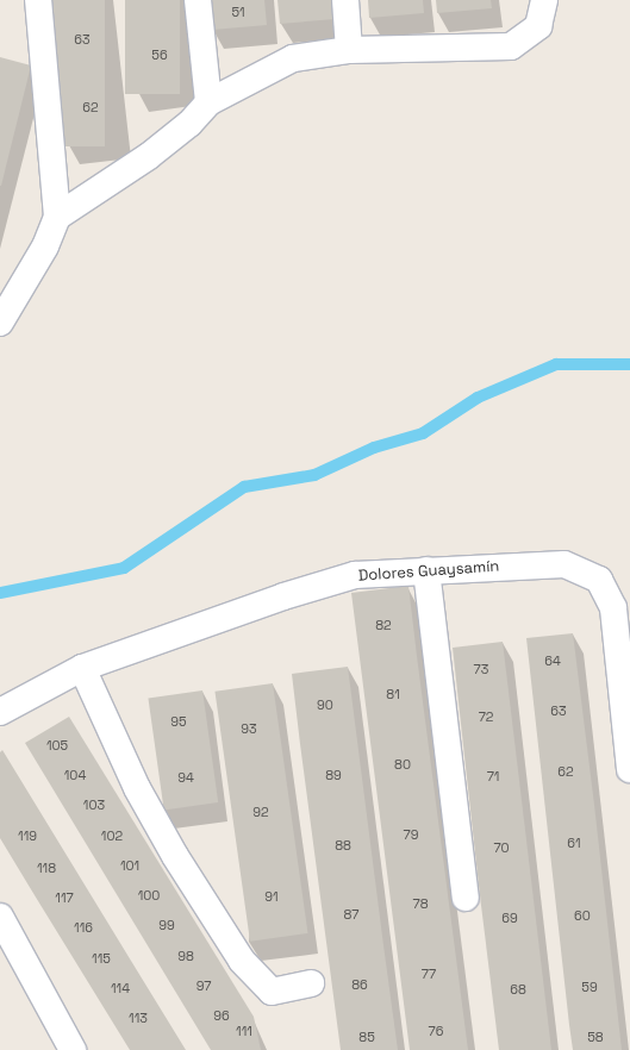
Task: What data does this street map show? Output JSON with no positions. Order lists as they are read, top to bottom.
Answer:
{
  "streets": {
    "street": ["Dolores Guaysamín"]
  },
  "house_numbers": [
    "51",
    "63",
    "56",
    "62",
    "82",
    "64",
    "73",
    "81",
    "90",
    "63",
    "72",
    "95",
    "93",
    "105",
    "80",
    "62",
    "104",
    "89",
    "71",
    "94",
    "103",
    "92",
    "79",
    "119",
    "102",
    "61",
    "88",
    "70",
    "101",
    "118",
    "100",
    "91",
    "117",
    "78",
    "87",
    "60",
    "69",
    "99",
    "116",
    "98",
    "115",
    "77",
    "86",
    "97",
    "59",
    "114",
    "68",
    "96",
    "113",
    "111",
    "76",
    "85",
    "58"
  ]
}
